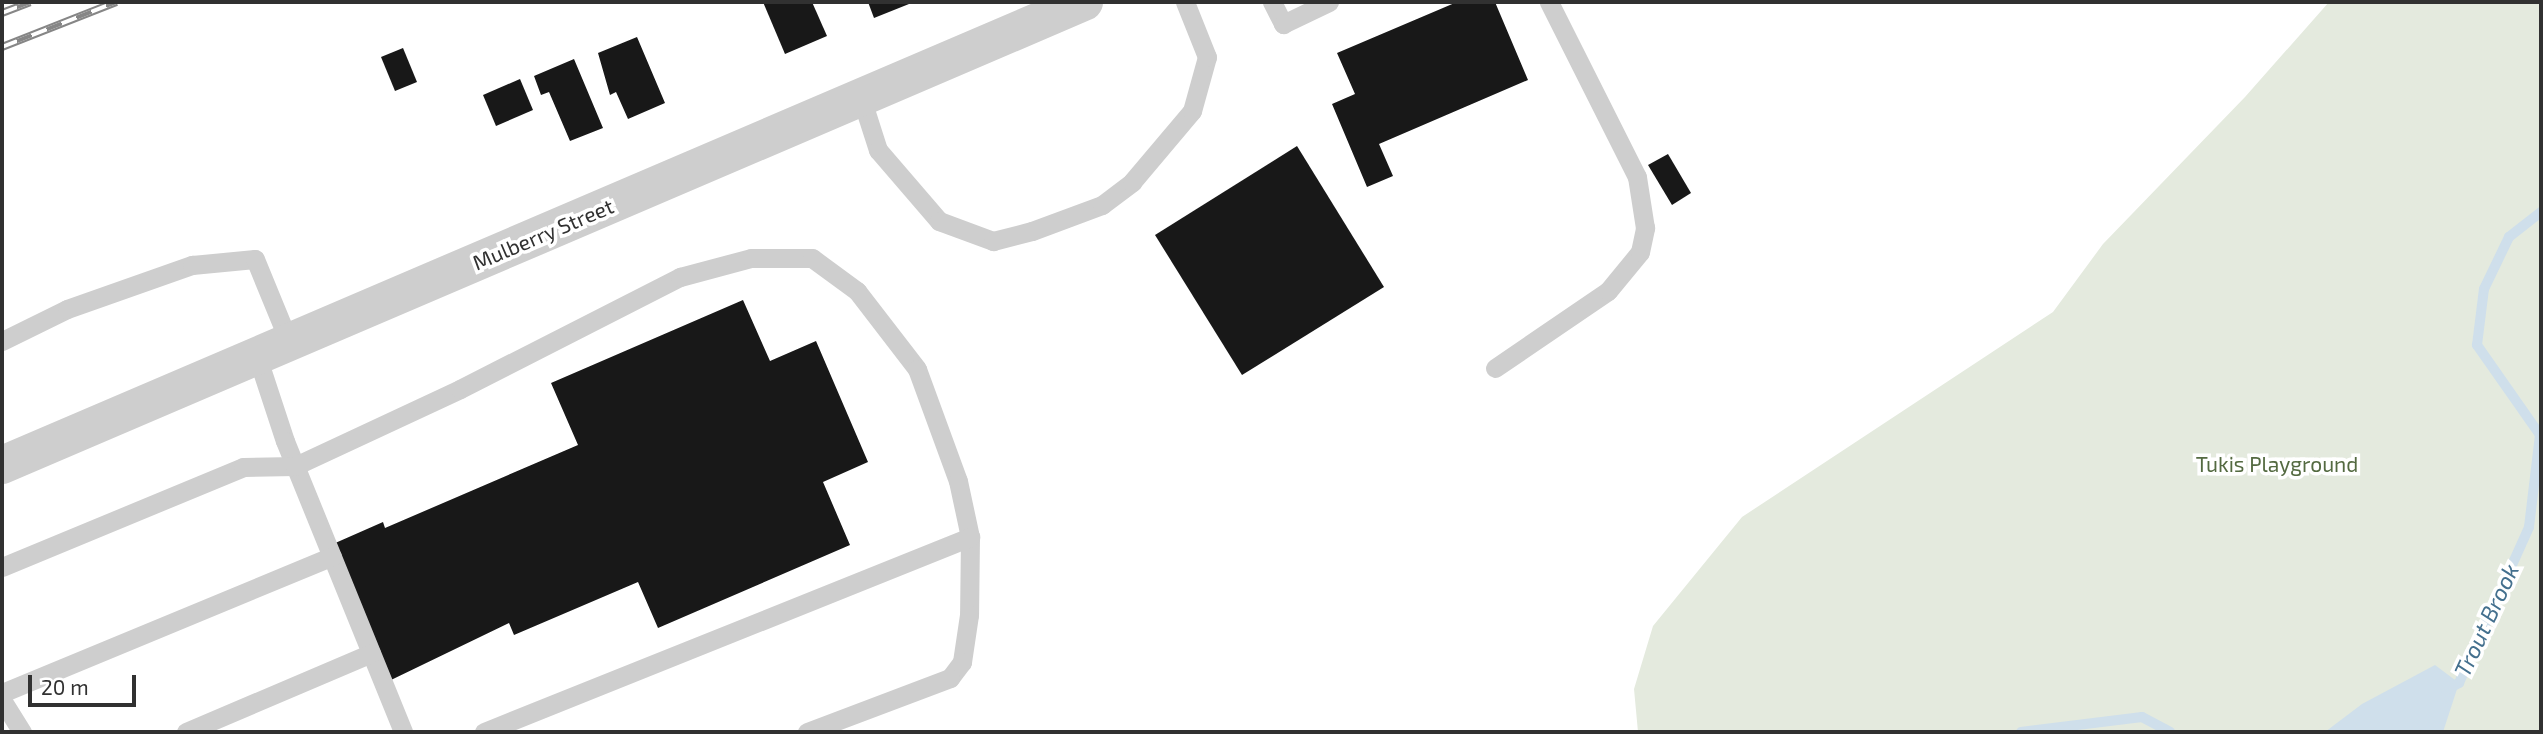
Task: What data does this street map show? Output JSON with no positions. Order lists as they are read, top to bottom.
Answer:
{
  "streets": {
    "street": ["Mulberry Street"]
  },
  "water": ["Trout Brook"],
  "parks": ["Tukis Playground"],
  "scale_bar": "20 m"
}
